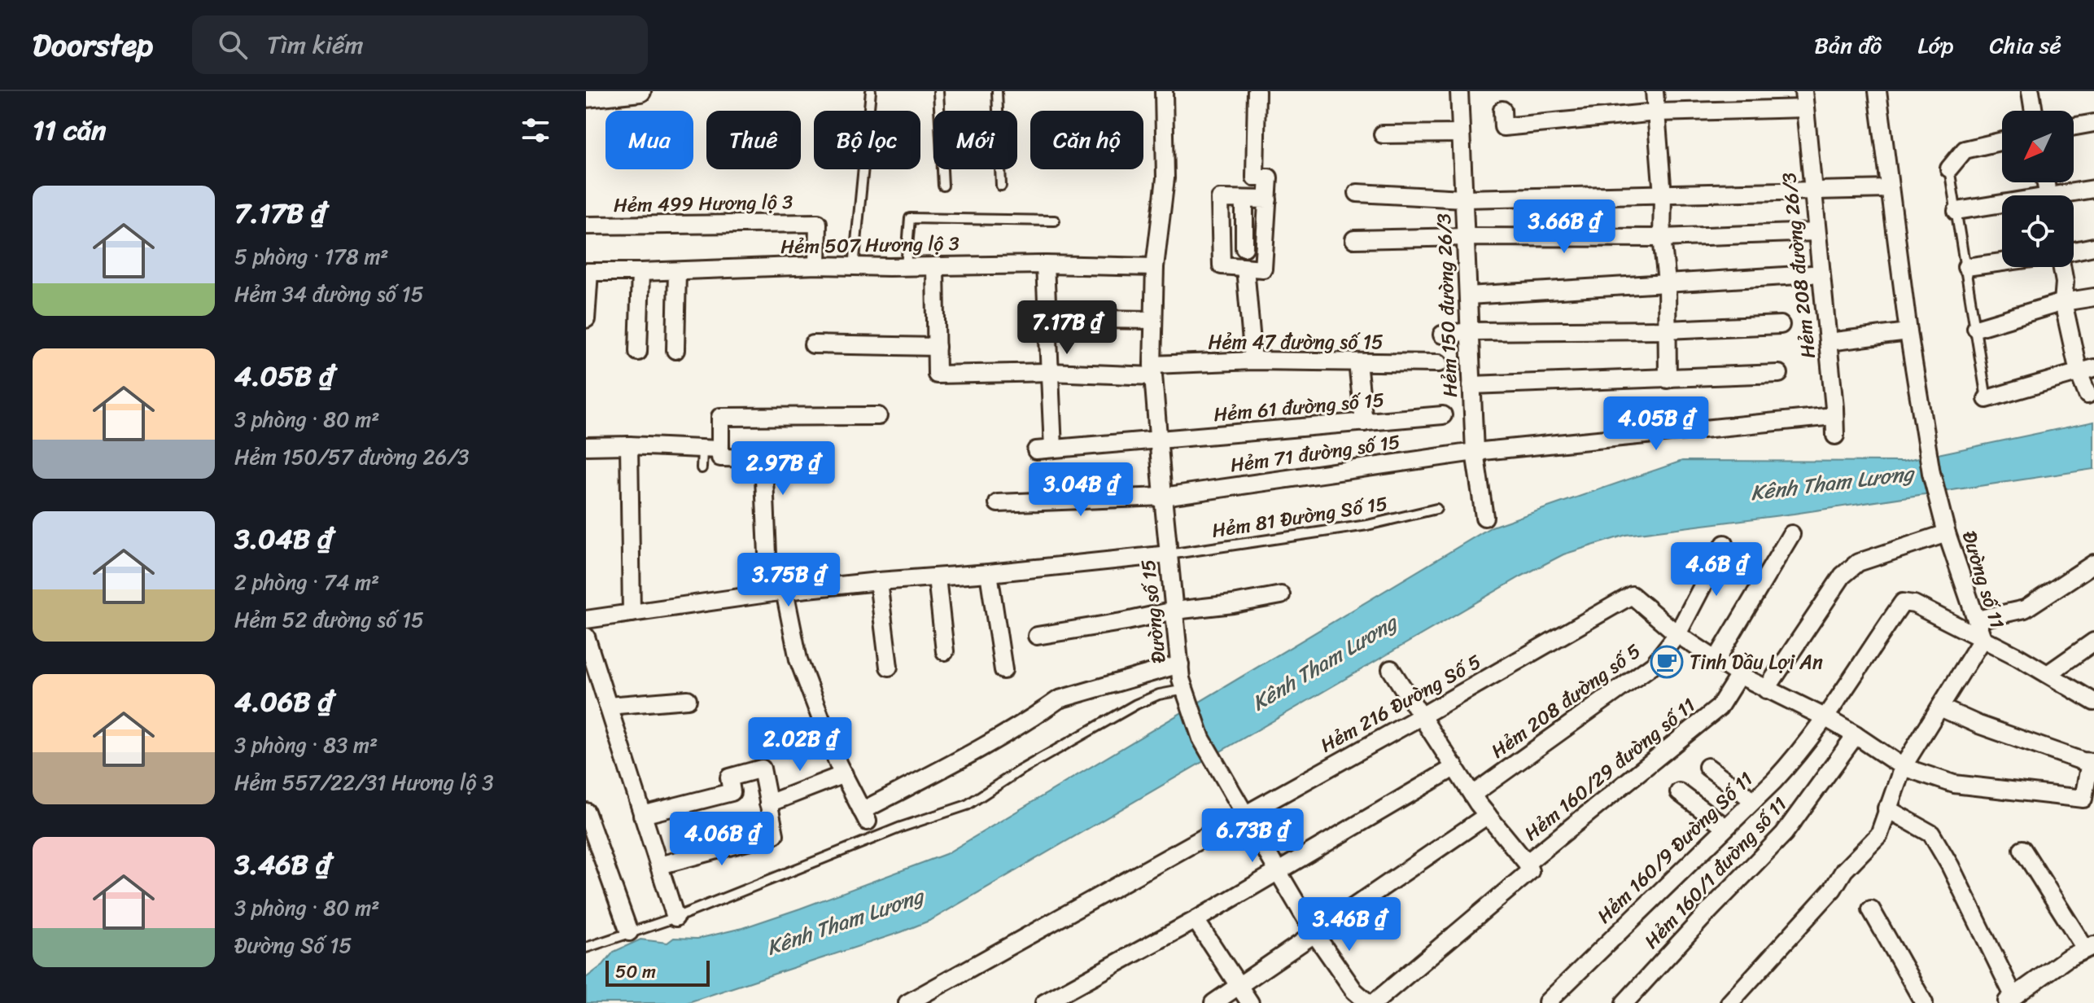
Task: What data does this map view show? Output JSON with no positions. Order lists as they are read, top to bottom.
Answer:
{
  "streets": {
    "street": [
      "Hẻm 499 Hương lộ 3",
      "Hẻm 507 Hương lộ 3",
      "Hẻm 208 đường 26/3",
      "Hẻm 150 đường 26/3",
      "Hẻm 47 đường số 15",
      "Hẻm 61 đường số 15",
      "Hẻm 71 đường số 15",
      "Đường số 11",
      "Đường số 15",
      "Hẻm 208 đường số 5",
      "Hẻm 216 Đường Số 5",
      "Hẻm 160/29 đường số 11",
      "Hẻm 160/9 Đường Số 11",
      "Hẻm 160/1 đường số 11"
    ],
    "lane": ["Hẻm 81 Đường Số 15"]
  },
  "crossings": [
    ["Hẻm 499 Hương lộ 3", "Hẻm 507 Hương lộ 3"],
    ["Hẻm 507 Hương lộ 3", "Đường số 15"],
    ["Hẻm 208 đường 26/3", "Hẻm 71 đường số 15"],
    ["Hẻm 150 đường 26/3", "Hẻm 71 đường số 15"],
    ["Hẻm 47 đường số 15", "Hẻm 61 đường số 15"],
    ["Hẻm 47 đường số 15", "Đường số 15"],
    ["Hẻm 61 đường số 15", "Đường số 15"],
    ["Hẻm 71 đường số 15", "Đường số 15"],
    ["Hẻm 81 Đường Số 15", "Đường số 15"],
    ["Đường số 11", "Hẻm 216 Đường Số 5"],
    ["Đường số 11", "Hẻm 160/9 Đường Số 11"],
    ["Hẻm 208 đường số 5", "Hẻm 216 Đường Số 5"],
    ["Hẻm 216 Đường Số 5", "Hẻm 160/29 đường số 11"],
    ["Hẻm 216 Đường Số 5", "Hẻm 160/9 Đường Số 11"],
    ["Hẻm 216 Đường Số 5", "Hẻm 160/1 đường số 11"]
  ],
  "water": ["Kênh Tham Lương"],
  "places": {
    "cafe": ["Tinh Dầu Lợi An"]
  },
  "scale_bar": "50 m",
  "north": "bottom left",
  "page": {
    "header": "Doorstep",
    "search": "Tìm kiếm",
    "nav": ["Bản đồ", "Lớp", "Chia sẻ"],
    "heading": "11 căn",
    "chip": [
      "Mua",
      "Thuê",
      "Bộ lọc",
      "Mới",
      "Căn hộ"
    ],
    "list": [
      {
        "name": "7.17B ₫",
        "note": "5 phòng · 178 m² · Hẻm 34 đường số 15"
      },
      {
        "name": "4.05B ₫",
        "note": "3 phòng · 80 m² · Hẻm 150/57 đường 26/3"
      },
      {
        "name": "3.04B ₫",
        "note": "2 phòng · 74 m² · Hẻm 52 đường số 15"
      },
      {
        "name": "4.06B ₫",
        "note": "3 phòng · 83 m² · Hẻm 557/22/31 Hương lộ 3"
      },
      {
        "name": "3.46B ₫",
        "note": "3 phòng · 80 m² · Đường Số 15"
      }
    ],
    "price": [
      "3.66B ₫",
      "7.17B ₫",
      "4.05B ₫",
      "2.97B ₫",
      "3.04B ₫",
      "4.6B ₫",
      "3.75B ₫",
      "2.02B ₫",
      "6.73B ₫",
      "4.06B ₫",
      "3.46B ₫"
    ],
    "scale": "50 m"
  }
}
